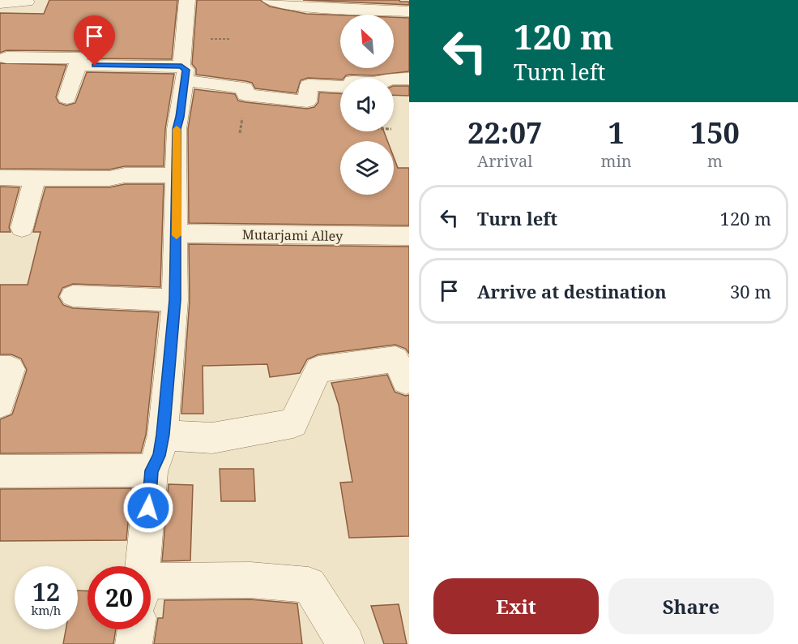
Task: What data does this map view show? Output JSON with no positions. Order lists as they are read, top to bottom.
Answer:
{
  "streets": {
    "lane": ["Mutarjami Alley"]
  },
  "north": "top left",
  "page": {
    "turn": ["120 m", "Turn left"],
    "eta": [
      "22:07",
      "Arrival",
      "1",
      "min",
      "150",
      "m"
    ],
    "list": [
      {
        "name": "Turn left",
        "value": "120 m"
      },
      {
        "name": "Arrive at destination",
        "value": "30 m"
      }
    ],
    "speed": "12 km/h",
    "limit": "20",
    "buttons": ["Exit", "Share"]
  }
}
